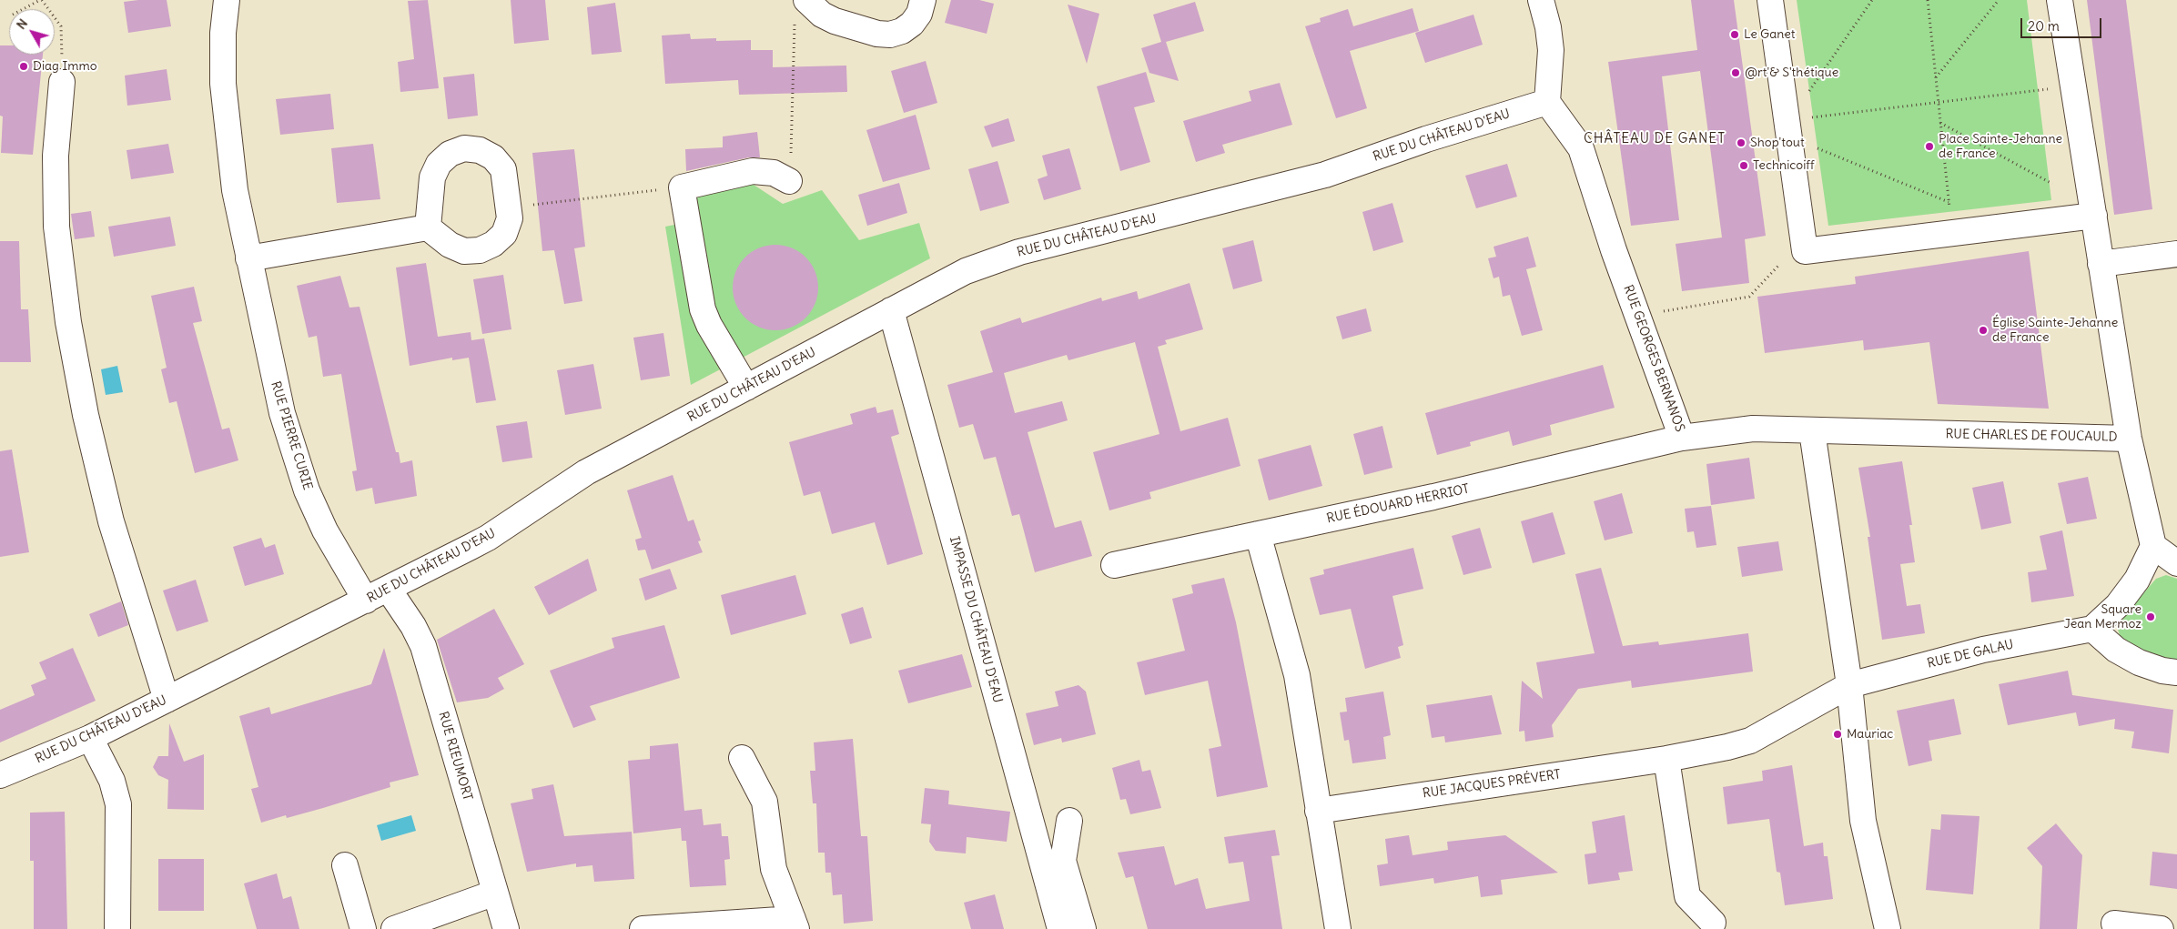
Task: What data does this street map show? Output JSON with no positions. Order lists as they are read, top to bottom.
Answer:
{
  "streets": {
    "street": [
      "RUE DU CHÂTEAU D'EAU",
      "RUE GEORGES BERNANOS",
      "RUE PIERRE CURIE",
      "RUE CHARLES DE FOUCAULD",
      "RUE ÉDOUARD HERRIOT",
      "IMPASSE DU CHÂTEAU D'EAU",
      "RUE DE GALAU",
      "RUE RIEUMORT",
      "RUE JACQUES PRÉVERT"
    ]
  },
  "crossings": [
    ["RUE DU CHÂTEAU D'EAU", "RUE GEORGES BERNANOS"],
    ["RUE DU CHÂTEAU D'EAU", "RUE PIERRE CURIE"],
    ["RUE DU CHÂTEAU D'EAU", "IMPASSE DU CHÂTEAU D'EAU"],
    ["RUE DU CHÂTEAU D'EAU", "RUE RIEUMORT"],
    ["RUE GEORGES BERNANOS", "RUE CHARLES DE FOUCAULD"],
    ["RUE GEORGES BERNANOS", "RUE ÉDOUARD HERRIOT"],
    ["RUE DE GALAU", "RUE JACQUES PRÉVERT"]
  ],
  "districts": ["CHÂTEAU DE GANET"],
  "places": [
    "Le Ganet",
    "Diag Immo",
    "@rt'& S'thétique",
    "Shop'tout",
    "Place Sainte-Jehanne de France",
    "Technicoiff",
    "Église Sainte-Jehanne de France",
    "Square Jean Mermoz",
    "Mauriac"
  ],
  "scale_bar": "20 m",
  "north": "top left"
}
